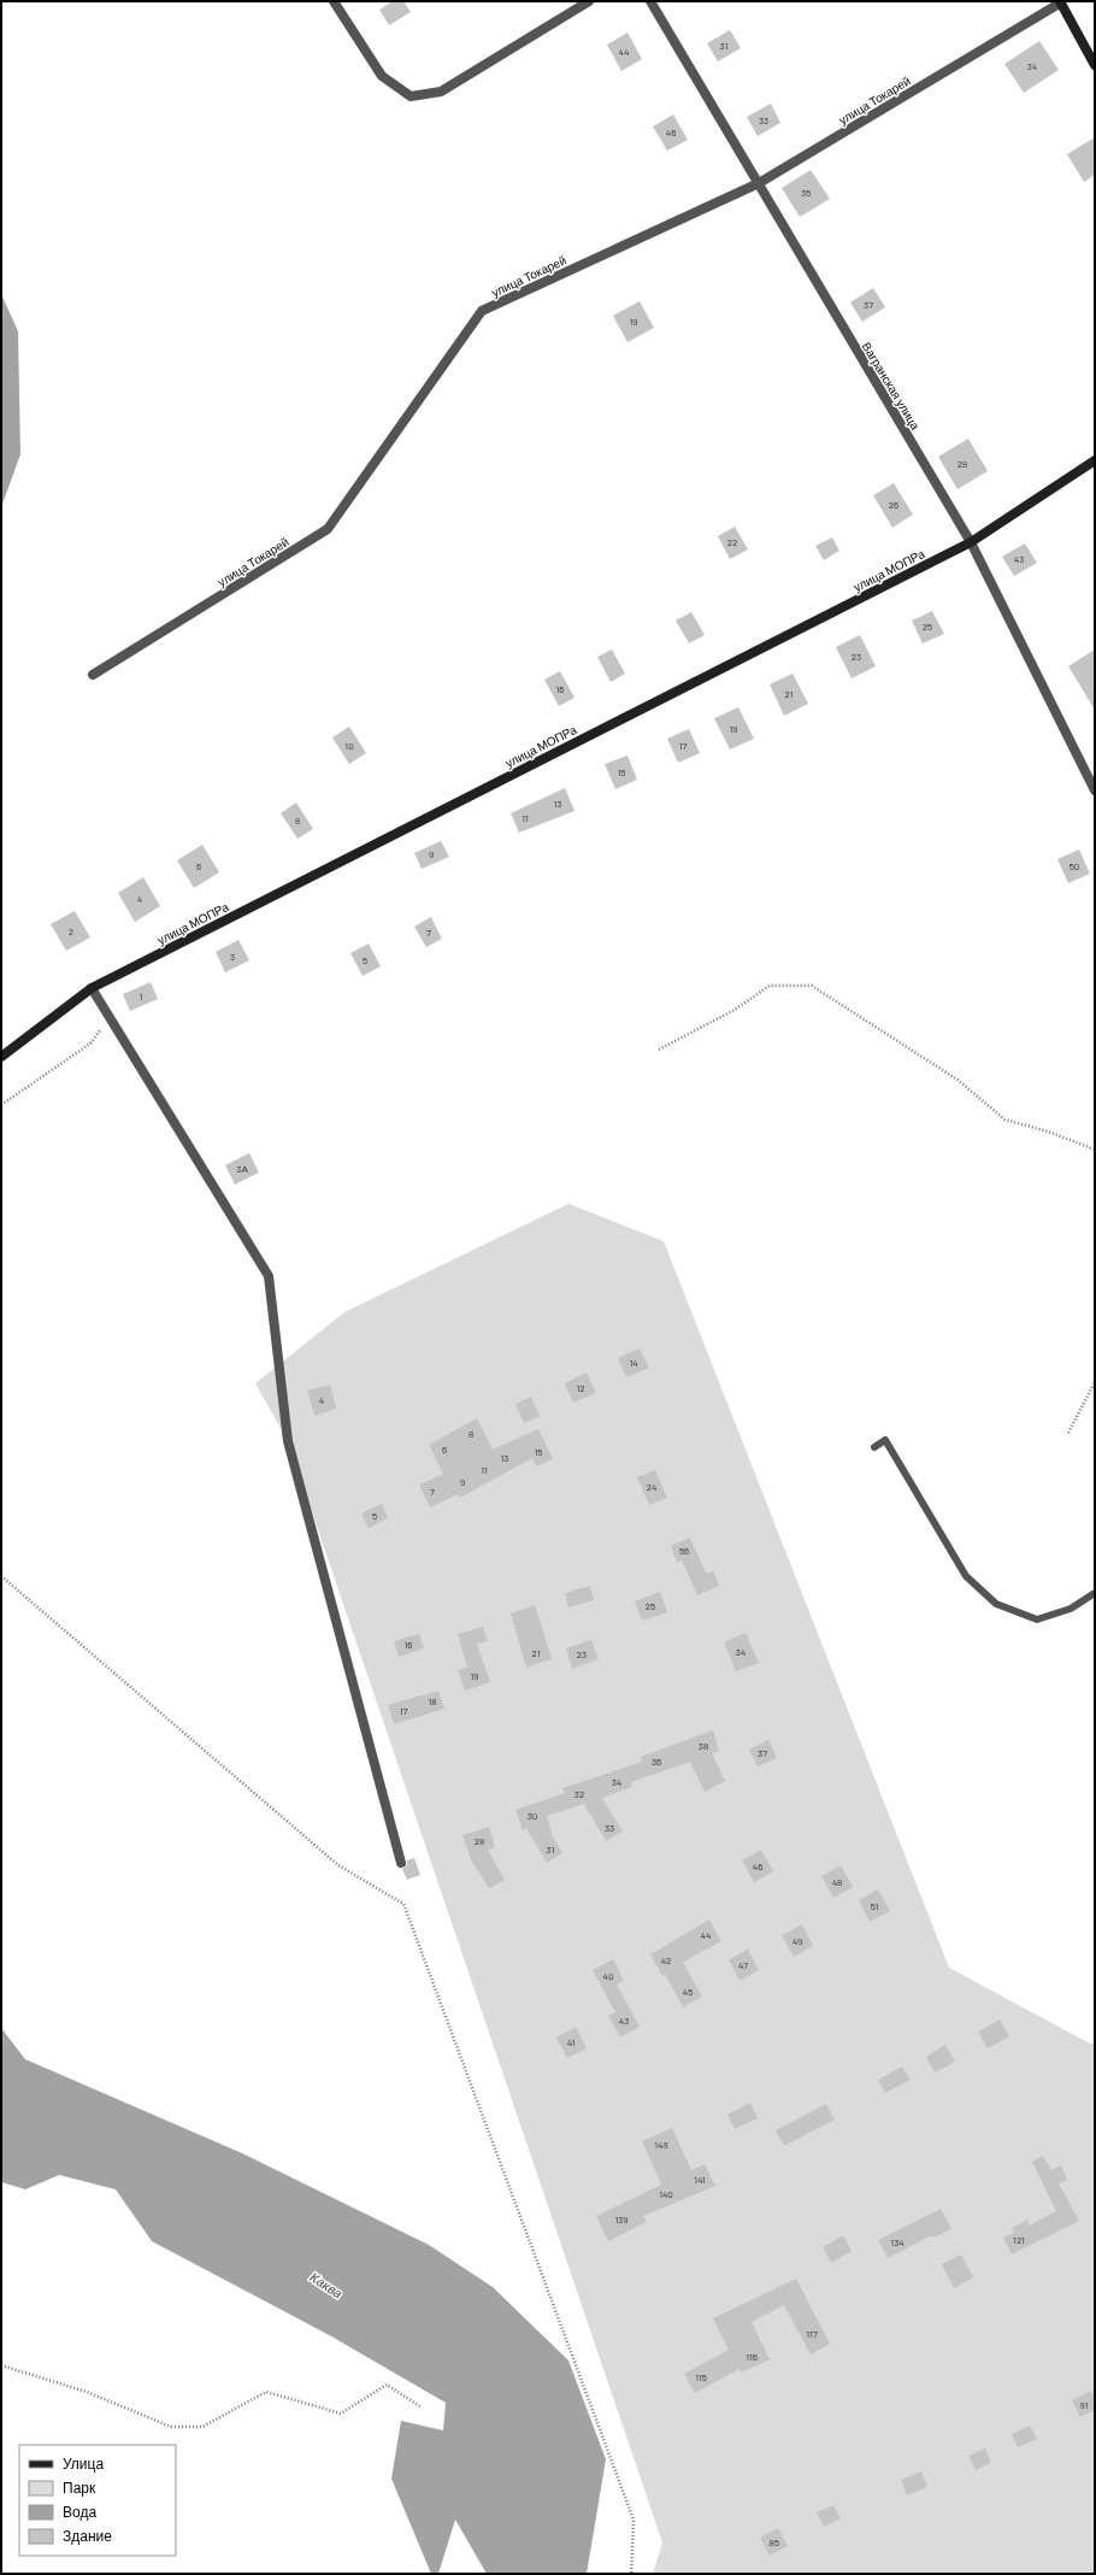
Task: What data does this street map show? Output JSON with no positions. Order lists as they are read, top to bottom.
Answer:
{
  "streets": {
    "main road": ["улица МОПРа"],
    "street": ["улица Токарей", "Вагранская улица"]
  },
  "crossings": [
    ["улица Токарей", "Вагранская улица"],
    ["Вагранская улица", "улица МОПРа"]
  ],
  "water": ["Каква"],
  "house_numbers": [
    "31",
    "44",
    "34",
    "33",
    "46",
    "35",
    "37",
    "19",
    "28",
    "26",
    "22",
    "43",
    "25",
    "23",
    "16",
    "21",
    "19",
    "10",
    "17",
    "15",
    "13",
    "11",
    "8",
    "9",
    "6",
    "50",
    "4",
    "2",
    "7",
    "3",
    "5",
    "1",
    "3А",
    "14",
    "12",
    "4",
    "8",
    "6",
    "15",
    "13",
    "11",
    "9",
    "24",
    "7",
    "5",
    "56",
    "25",
    "16",
    "34",
    "21",
    "23",
    "19",
    "18",
    "17",
    "38",
    "37",
    "36",
    "34",
    "32",
    "30",
    "33",
    "28",
    "31",
    "46",
    "48",
    "51",
    "44",
    "49",
    "42",
    "47",
    "40",
    "45",
    "43",
    "41",
    "149",
    "141",
    "140",
    "139",
    "121",
    "134",
    "117",
    "116",
    "115",
    "91",
    "85"
  ],
  "legend": [
    "Улица",
    "Парк",
    "Вода",
    "Здание"
  ]
}
